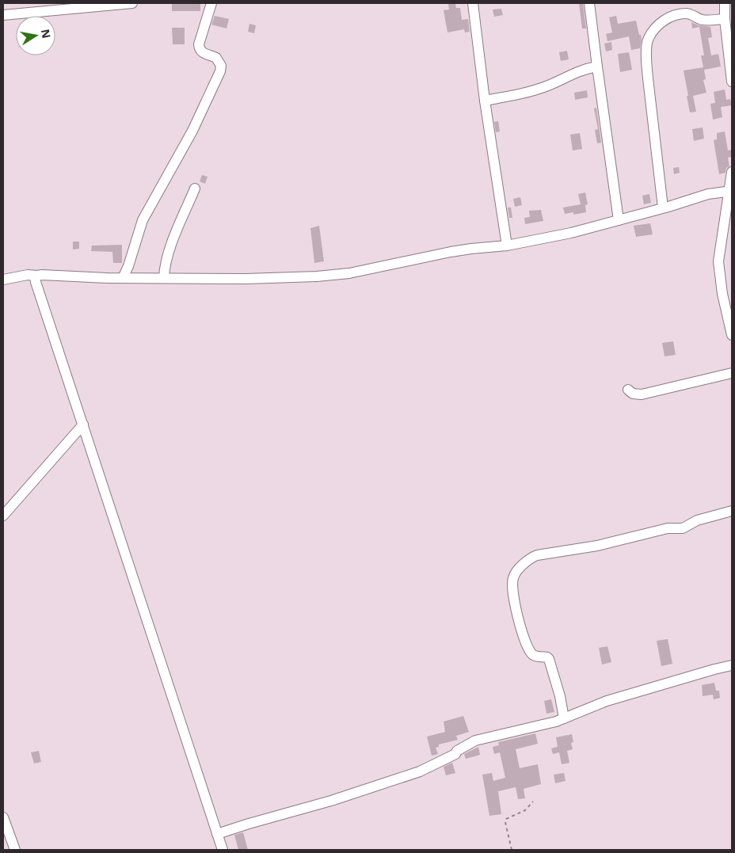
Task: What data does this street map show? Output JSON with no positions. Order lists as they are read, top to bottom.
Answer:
{
  "north": "right"
}
